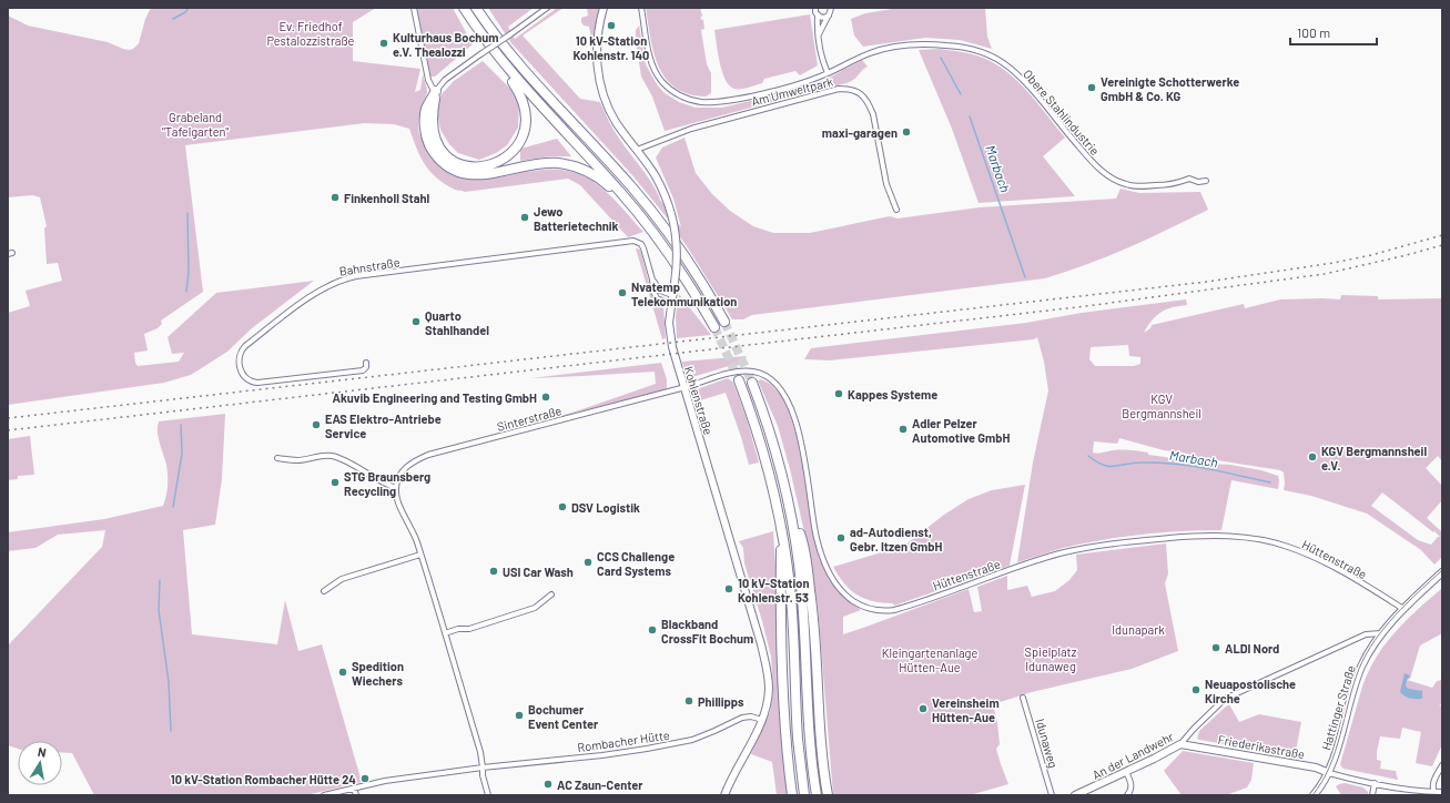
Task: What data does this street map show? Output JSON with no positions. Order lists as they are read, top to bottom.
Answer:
{
  "streets": {
    "street": [
      "Am Umweltpark",
      "Obere Stahlindustrie",
      "Bahnstraße",
      "Kohlenstraße",
      "Sinterstraße",
      "Hüttenstraße",
      "Hattinger Straße",
      "Rombacher Hütte",
      "Idunaweg",
      "Friederikastraße",
      "An der Landwehr"
    ]
  },
  "crossings": [
    ["Am Umweltpark", "Kohlenstraße"],
    ["Bahnstraße", "Kohlenstraße"],
    ["Kohlenstraße", "Sinterstraße"],
    ["Kohlenstraße", "Hüttenstraße"],
    ["Kohlenstraße", "Rombacher Hütte"],
    ["Sinterstraße", "Hüttenstraße"],
    ["Hüttenstraße", "Hattinger Straße"],
    ["Hattinger Straße", "Friederikastraße"],
    ["Hattinger Straße", "An der Landwehr"],
    ["Friederikastraße", "An der Landwehr"]
  ],
  "water": ["Marbach"],
  "parks": [
    "Ev. Friedhof Pestalozzistraße",
    "Grabeland \"Tafelgarten\"",
    "KGV Bergmannsheil",
    "Idunapark",
    "Spielplatz Idunaweg",
    "Kleingartenanlage Hütten-Aue"
  ],
  "places": [
    "10 kV-Station Kohlenstr. 140",
    "Kulturhaus Bochum e.V. Thealozzi",
    "Vereinigte Schotterwerke GmbH & Co. KG",
    "maxi-garagen",
    "Finkenholl Stahl",
    "Jewo Batterietechnik",
    "Nvatemp Telekommunikation",
    "Quarto Stahlhandel",
    "Kappes Systeme",
    "Akuvib Engineering and Testing GmbH",
    "EAS Elektro-Antriebe Service",
    "Adler Pelzer Automotive GmbH",
    "KGV Bergmannsheil e.V.",
    "STG Braunsberg Recycling",
    "DSV Logistik",
    "ad-Autodienst, Gebr. Itzen GmbH",
    "CCS Challenge Card Systems",
    "USI Car Wash",
    "10 kV-Station Kohlenstr. 53",
    "Blackband CrossFit Bochum",
    "ALDI Nord",
    "Spedition Wiechers",
    "Neuapostolische Kirche",
    "Phillipps",
    "Vereinsheim Hütten-Aue",
    "Bochumer Event Center",
    "10 kV-Station Rombacher Hütte 24",
    "AC Zaun-Center"
  ],
  "scale_bar": "100 m",
  "north": "top"
}
